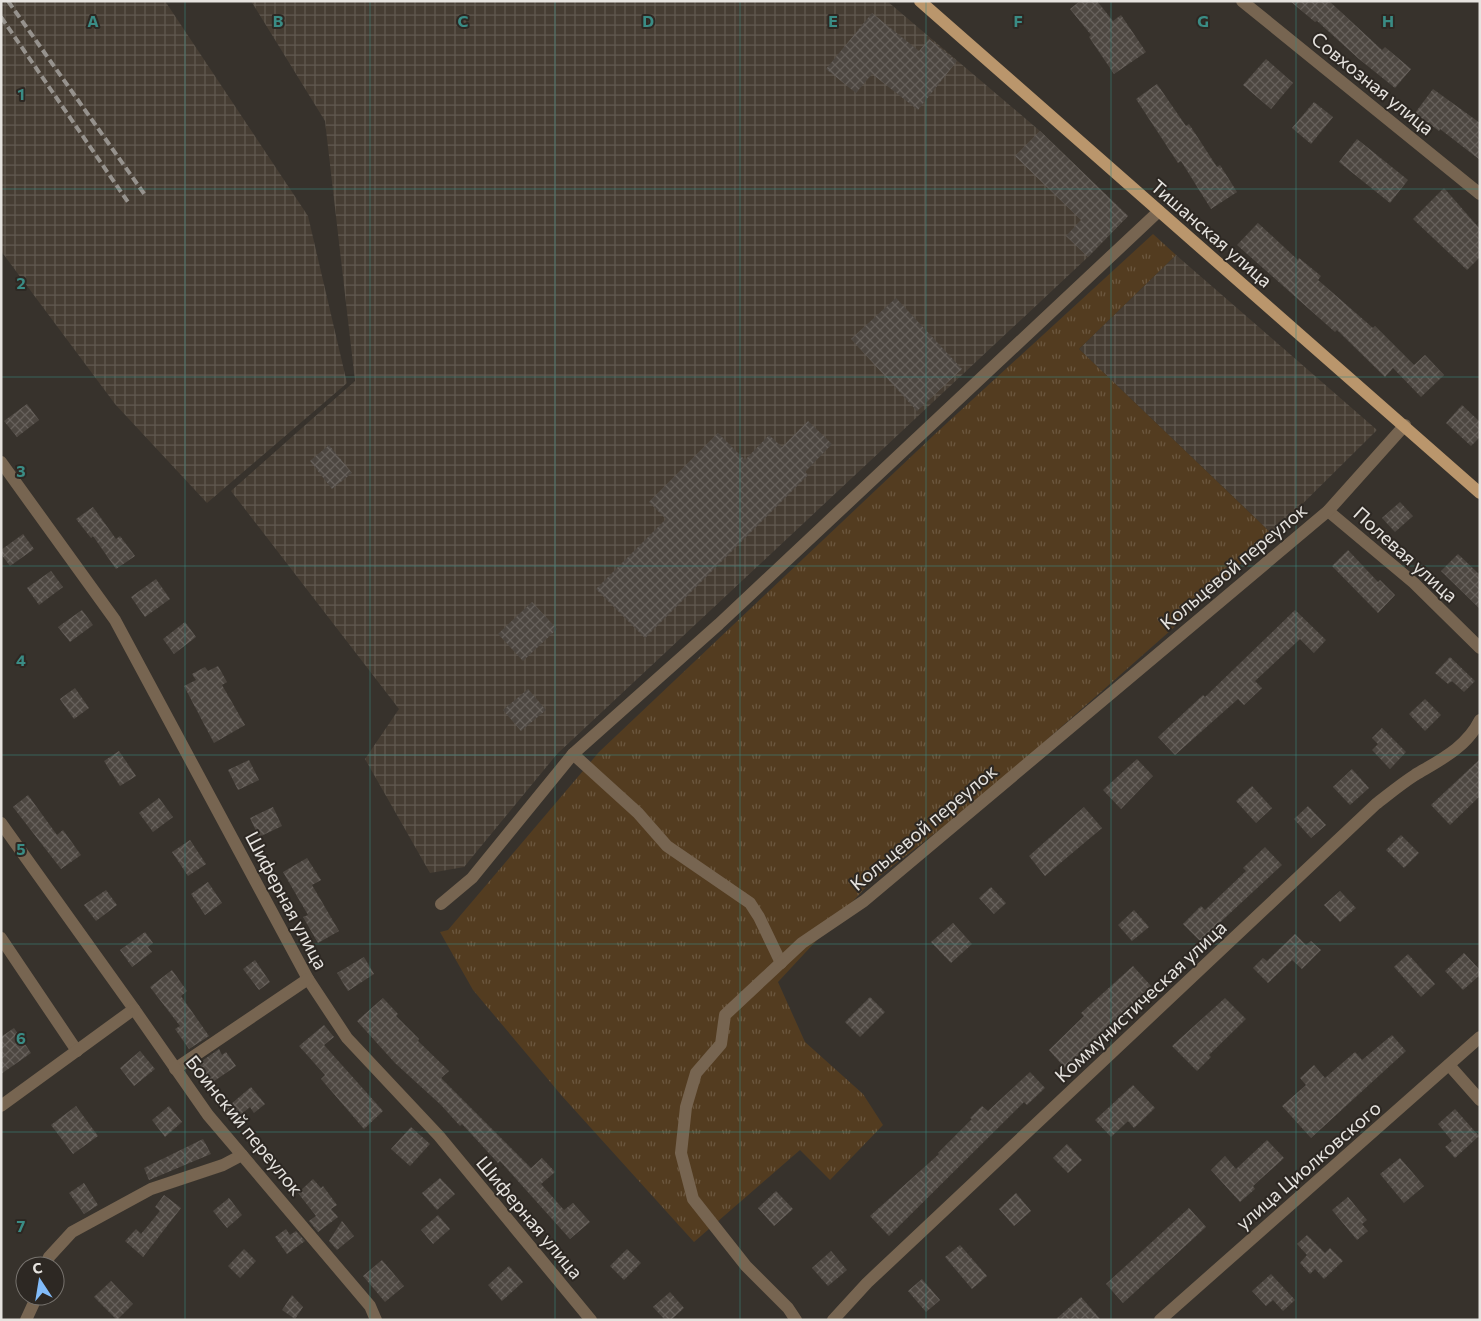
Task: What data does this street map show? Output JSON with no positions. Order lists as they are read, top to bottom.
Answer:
{
  "streets": {
    "main road": ["Тишанская улица"],
    "street": [
      "Совхозная улица",
      "Полевая улица",
      "Кольцевой переулок",
      "Шиферная улица",
      "Коммунистическая улица",
      "Боинский переулок",
      "улица Циолковского"
    ]
  },
  "crossings": [
    ["Тишанская улица", "Кольцевой переулок"],
    ["Полевая улица", "Кольцевой переулок"]
  ],
  "north": "top",
  "grid": {
    "columns": [
      "A",
      "B",
      "C",
      "D",
      "E",
      "F",
      "G",
      "H"
    ],
    "rows": [
      "1",
      "2",
      "3",
      "4",
      "5",
      "6",
      "7"
    ]
  }
}
